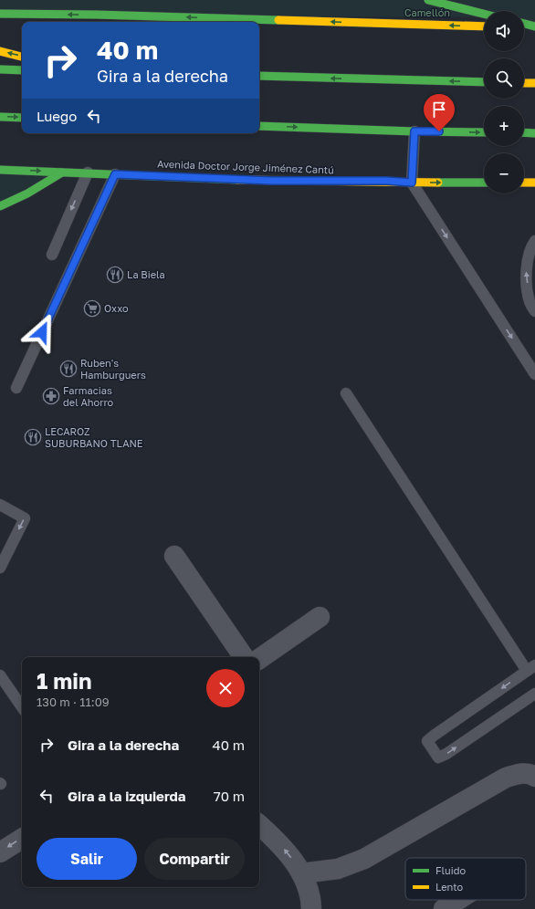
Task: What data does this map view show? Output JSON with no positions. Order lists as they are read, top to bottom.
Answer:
{
  "streets": {
    "street": ["Avenida Doctor Jorge Jiménez Cantú"]
  },
  "parks": ["Camellón"],
  "places": {
    "restaurant": ["La Biela", "Ruben's Hamburguers", "LECAROZ SUBURBANO TLANE"],
    "supermarket": ["Oxxo"],
    "pharmacy": ["Farmacias del Ahorro"]
  },
  "legend": ["Fluido", "Lento"],
  "page": {
    "map_buttons": ["+", "−"],
    "turn": ["40 m", "Gira a la derecha"],
    "then": "Luego",
    "heading": ["1 min", "130 m · 11:09"],
    "list": [
      {
        "name": "Gira a la derecha",
        "value": "40 m"
      },
      {
        "name": "Gira a la izquierda",
        "value": "70 m"
      }
    ],
    "buttons": ["Salir", "Compartir"]
  }
}
